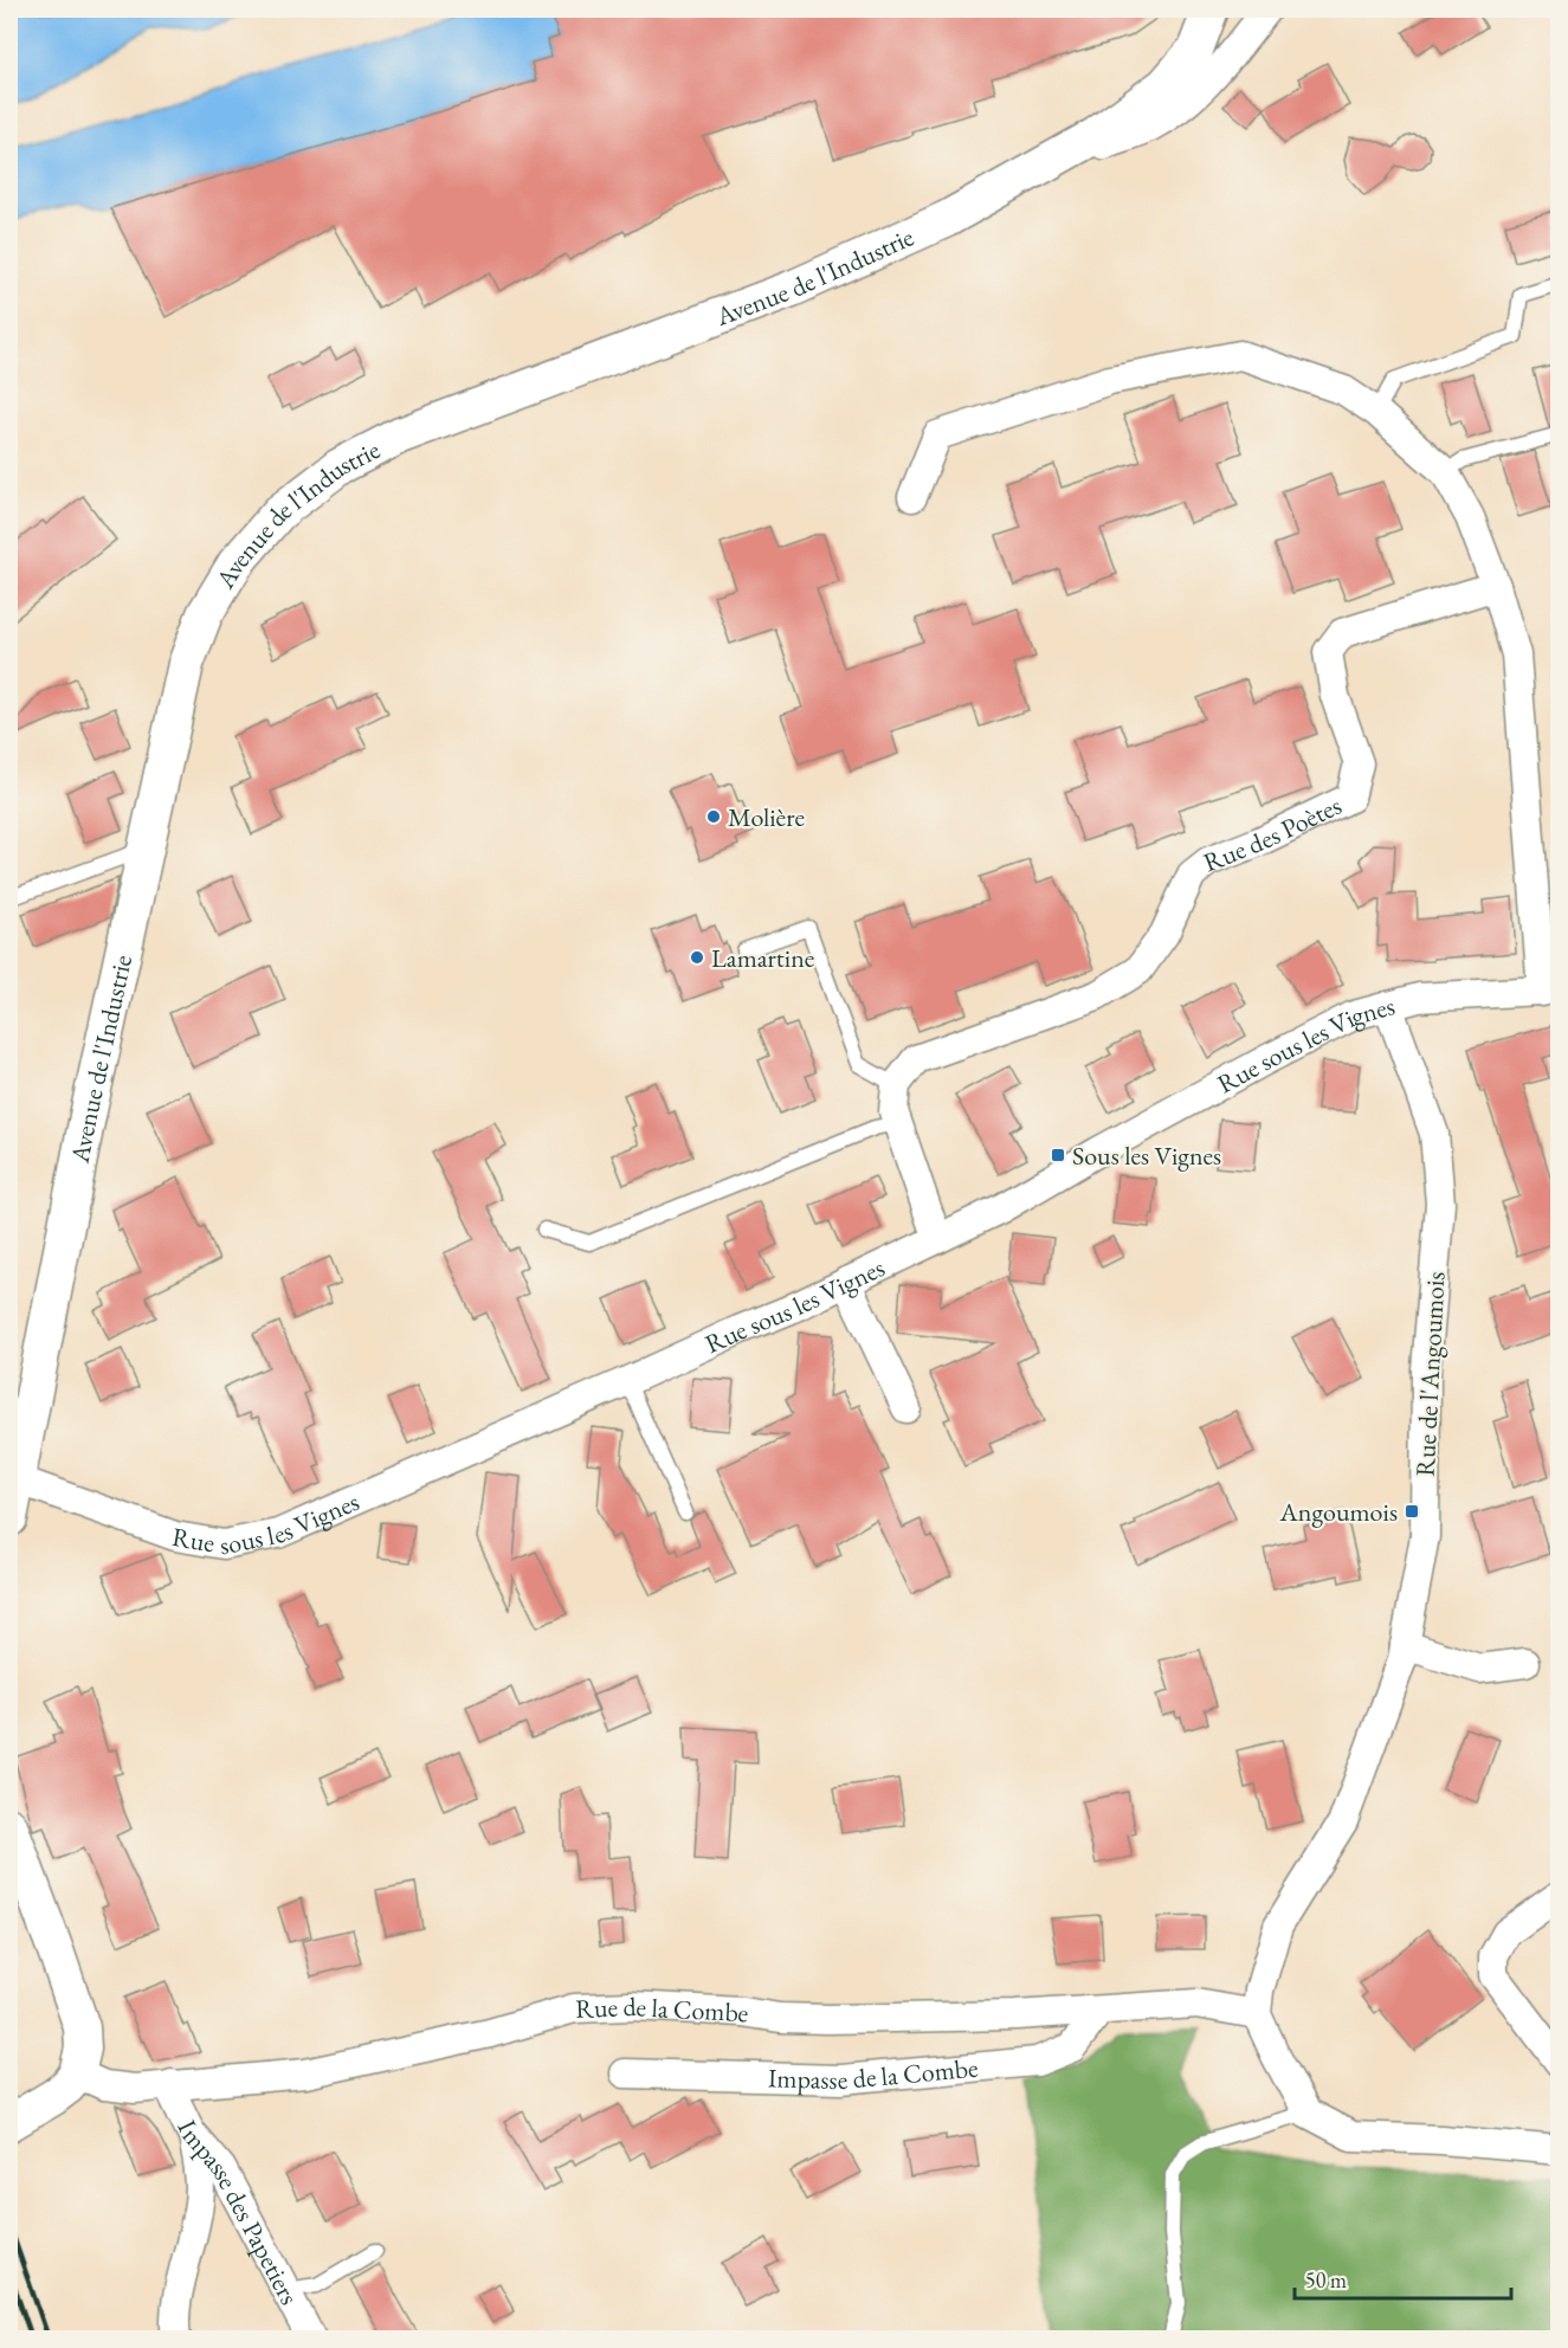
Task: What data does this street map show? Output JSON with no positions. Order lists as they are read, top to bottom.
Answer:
{
  "streets": {
    "street": [
      "Avenue de l'Industrie",
      "Rue des Poètes",
      "Rue sous les Vignes",
      "Rue de l'Angoumois",
      "Rue de la Combe",
      "Impasse de la Combe",
      "Impasse des Papetiers"
    ]
  },
  "crossings": [
    ["Avenue de l'Industrie", "Rue sous les Vignes"],
    ["Rue sous les Vignes", "Rue de l'Angoumois"],
    ["Rue de l'Angoumois", "Rue de la Combe"],
    ["Rue de la Combe", "Impasse de la Combe"],
    ["Rue de la Combe", "Impasse des Papetiers"]
  ],
  "places": {
    "other": ["Molière", "Lamartine"],
    "transit": ["Sous les Vignes", "Angoumois"]
  },
  "scale_bar": "50 m"
}
